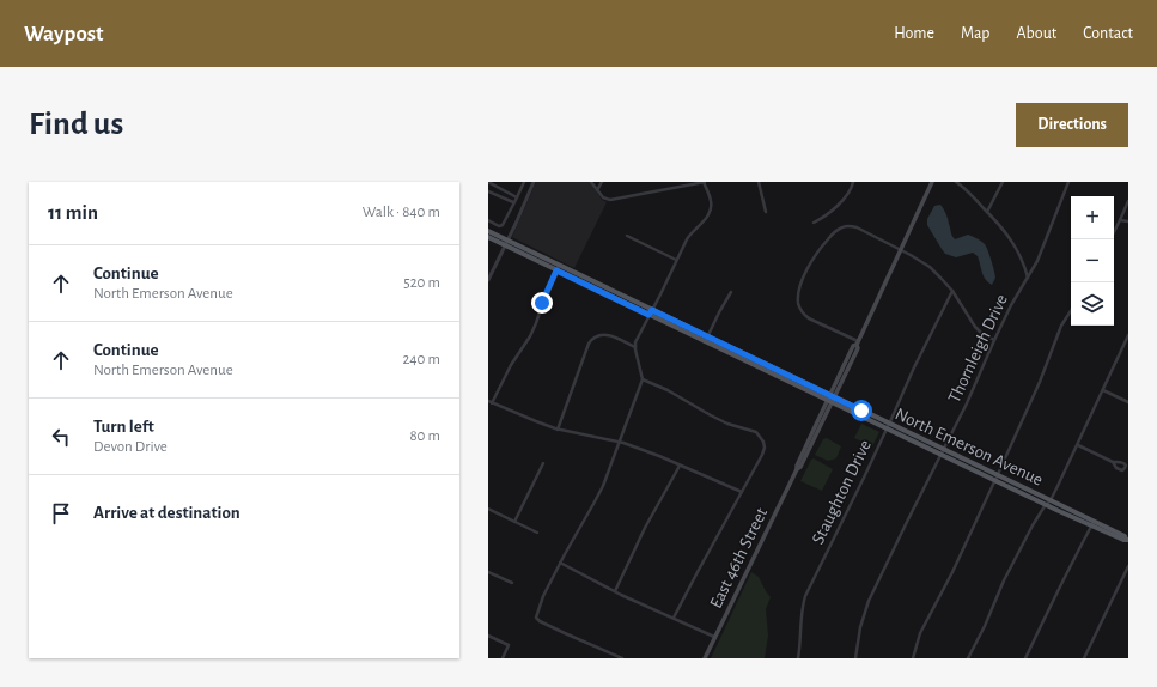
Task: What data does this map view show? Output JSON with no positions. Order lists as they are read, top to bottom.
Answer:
{
  "streets": {
    "main road": ["North Emerson Avenue", "East 46th Street"],
    "street": ["Thornleigh Drive", "Staughton Drive"]
  },
  "crossings": [
    ["Thornleigh Drive", "North Emerson Avenue"],
    ["North Emerson Avenue", "Staughton Drive"],
    ["North Emerson Avenue", "East 46th Street"]
  ],
  "page": {
    "header": "Waypost",
    "nav": [
      "Home",
      "Map",
      "About",
      "Contact"
    ],
    "buttons": "Directions",
    "title": "Find us",
    "heading": ["11 min", "Walk · 840 m"],
    "map_buttons": ["+", "−"],
    "list": [
      ["Continue", "North Emerson Avenue", "520 m"],
      ["Continue", "North Emerson Avenue", "240 m"],
      ["Turn left", "Devon Drive", "80 m"],
      "Arrive at destination"
    ]
  }
}
